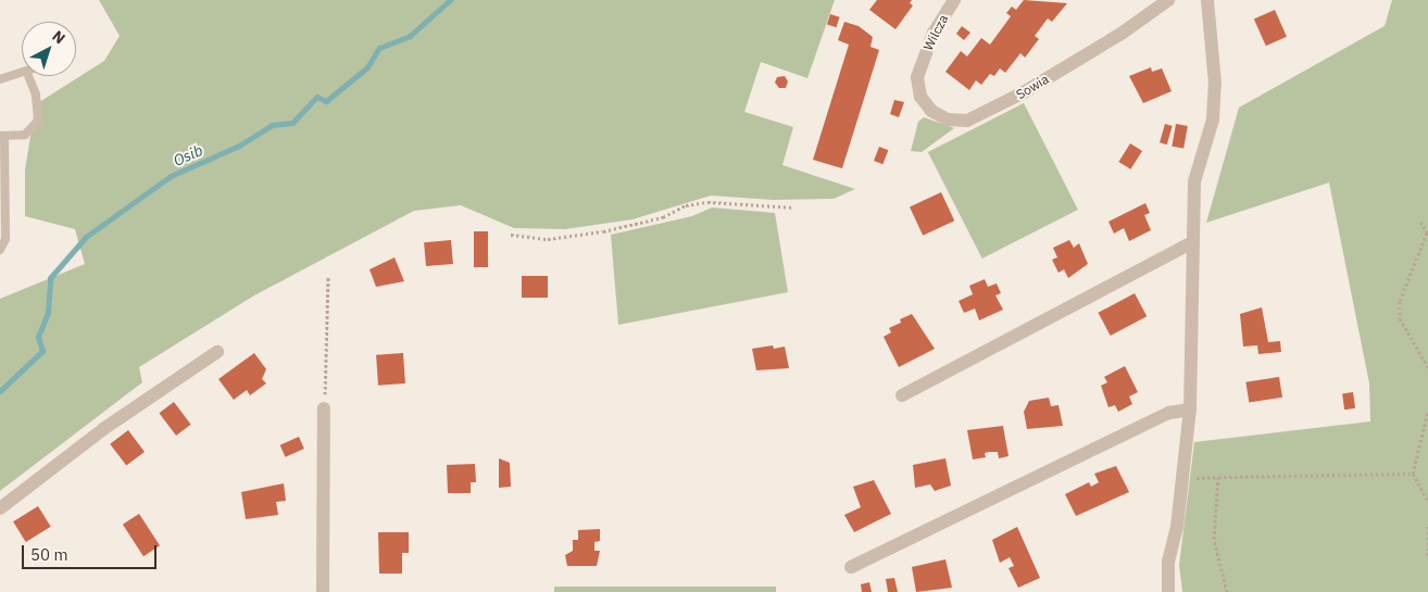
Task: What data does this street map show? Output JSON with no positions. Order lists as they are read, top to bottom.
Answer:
{
  "streets": {
    "street": ["Wilcza", "Sowia"]
  },
  "crossings": [
    ["Wilcza", "Sowia"]
  ],
  "water": ["Osib"],
  "scale_bar": "50 m",
  "north": "top right"
}
